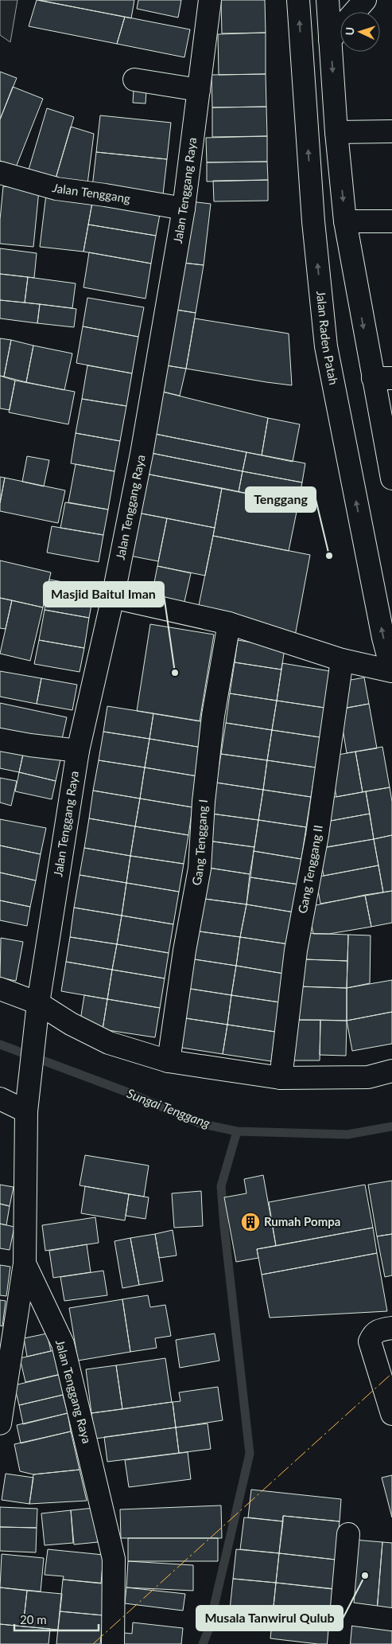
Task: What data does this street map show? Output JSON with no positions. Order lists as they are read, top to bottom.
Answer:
{
  "streets": {
    "main road": [
      "Jalan Tenggang Raya",
      "Jalan Tenggang",
      "Jalan Raden Patah",
      "Gang Tenggang I",
      "Gang Tenggang II"
    ]
  },
  "crossings": [
    ["Jalan Tenggang Raya", "Jalan Tenggang"]
  ],
  "water": ["Sungai Tenggang"],
  "places": {
    "other": ["Tenggang", "Masjid Baitul Iman", "Musala Tanwirul Qulub"],
    "building": ["Rumah Pompa"]
  },
  "scale_bar": "20 m",
  "north": "left"
}
